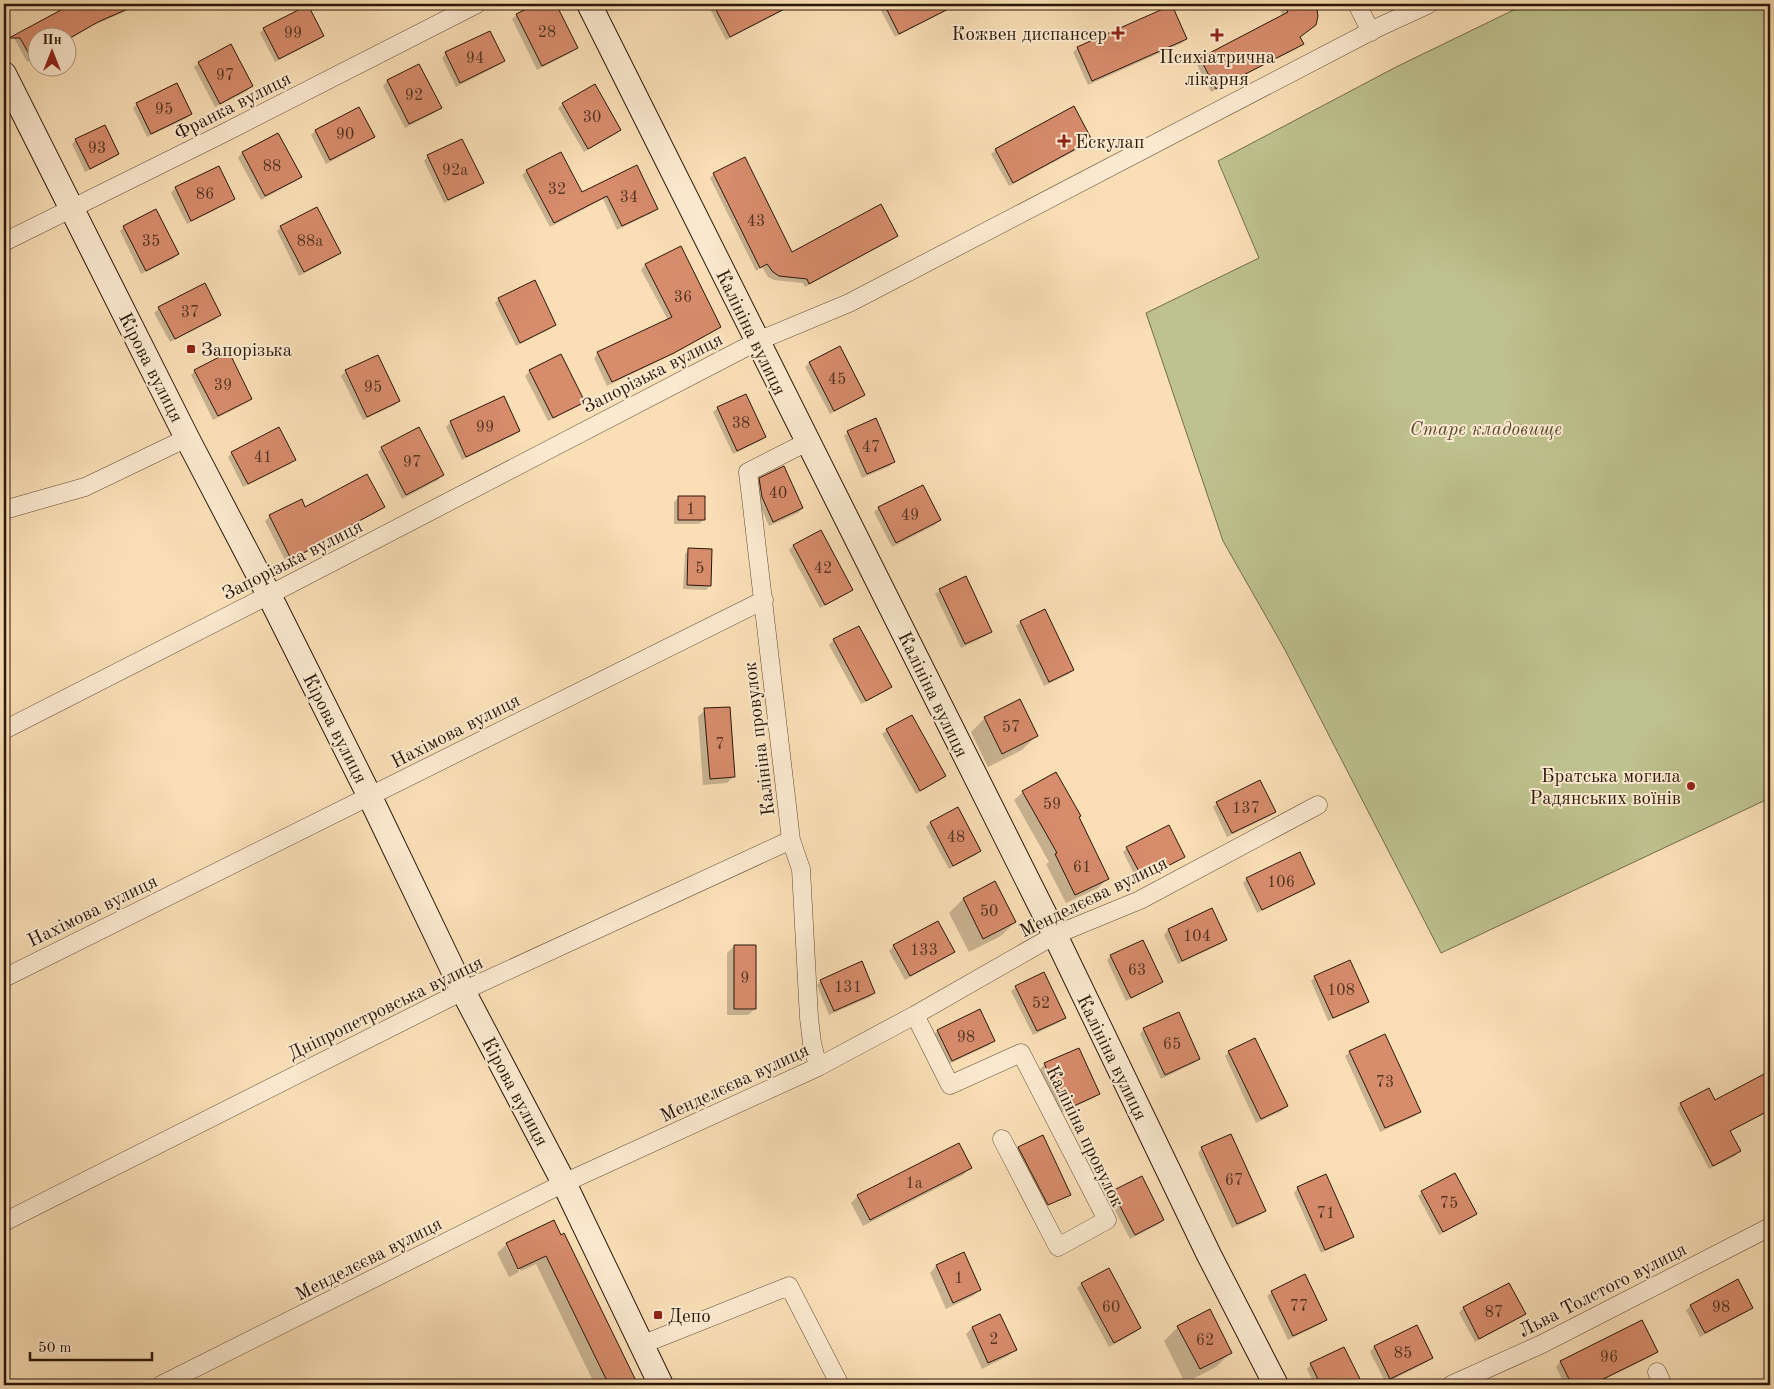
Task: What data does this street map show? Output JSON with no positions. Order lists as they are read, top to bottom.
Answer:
{
  "streets": {
    "street": [
      "Франка вулиця",
      "Калініна вулиця",
      "Кірова вулиця",
      "Запорізька вулиця",
      "Нахімова вулиця",
      "Калініна провулок",
      "Менделєєва вулиця",
      "Дніпропетровська вулиця",
      "Льва Толстого вулиця"
    ]
  },
  "crossings": [
    ["Франка вулиця", "Кірова вулиця"],
    ["Калініна вулиця", "Запорізька вулиця"],
    ["Калініна вулиця", "Калініна провулок"],
    ["Калініна вулиця", "Менделєєва вулиця"],
    ["Кірова вулиця", "Запорізька вулиця"],
    ["Кірова вулиця", "Нахімова вулиця"],
    ["Кірова вулиця", "Менделєєва вулиця"],
    ["Кірова вулиця", "Дніпропетровська вулиця"],
    ["Нахімова вулиця", "Калініна провулок"],
    ["Калініна провулок", "Менделєєва вулиця"],
    ["Калініна провулок", "Дніпропетровська вулиця"]
  ],
  "parks": ["Старе кладовище"],
  "places": {
    "health": ["Кожвен диспансер", "Психіатрична лікарня", "Ескулап"],
    "transit": ["Запорізька", "Депо"],
    "other": ["Братська могила Радянських воїнів"]
  },
  "house_numbers": [
    "28",
    "99",
    "94",
    "97",
    "92",
    "95",
    "30",
    "90",
    "93",
    "88",
    "92а",
    "32",
    "86",
    "34",
    "43",
    "35",
    "88а",
    "36",
    "37",
    "45",
    "39",
    "95",
    "38",
    "99",
    "47",
    "41",
    "97",
    "40",
    "1",
    "49",
    "5",
    "42",
    "57",
    "7",
    "59",
    "137",
    "48",
    "61",
    "106",
    "50",
    "104",
    "133",
    "63",
    "9",
    "131",
    "108",
    "52",
    "98",
    "65",
    "73",
    "67",
    "1а",
    "75",
    "71",
    "1",
    "77",
    "60",
    "98",
    "87",
    "2",
    "62",
    "85",
    "96"
  ],
  "scale_bar": "50 m",
  "north": "top"
}
